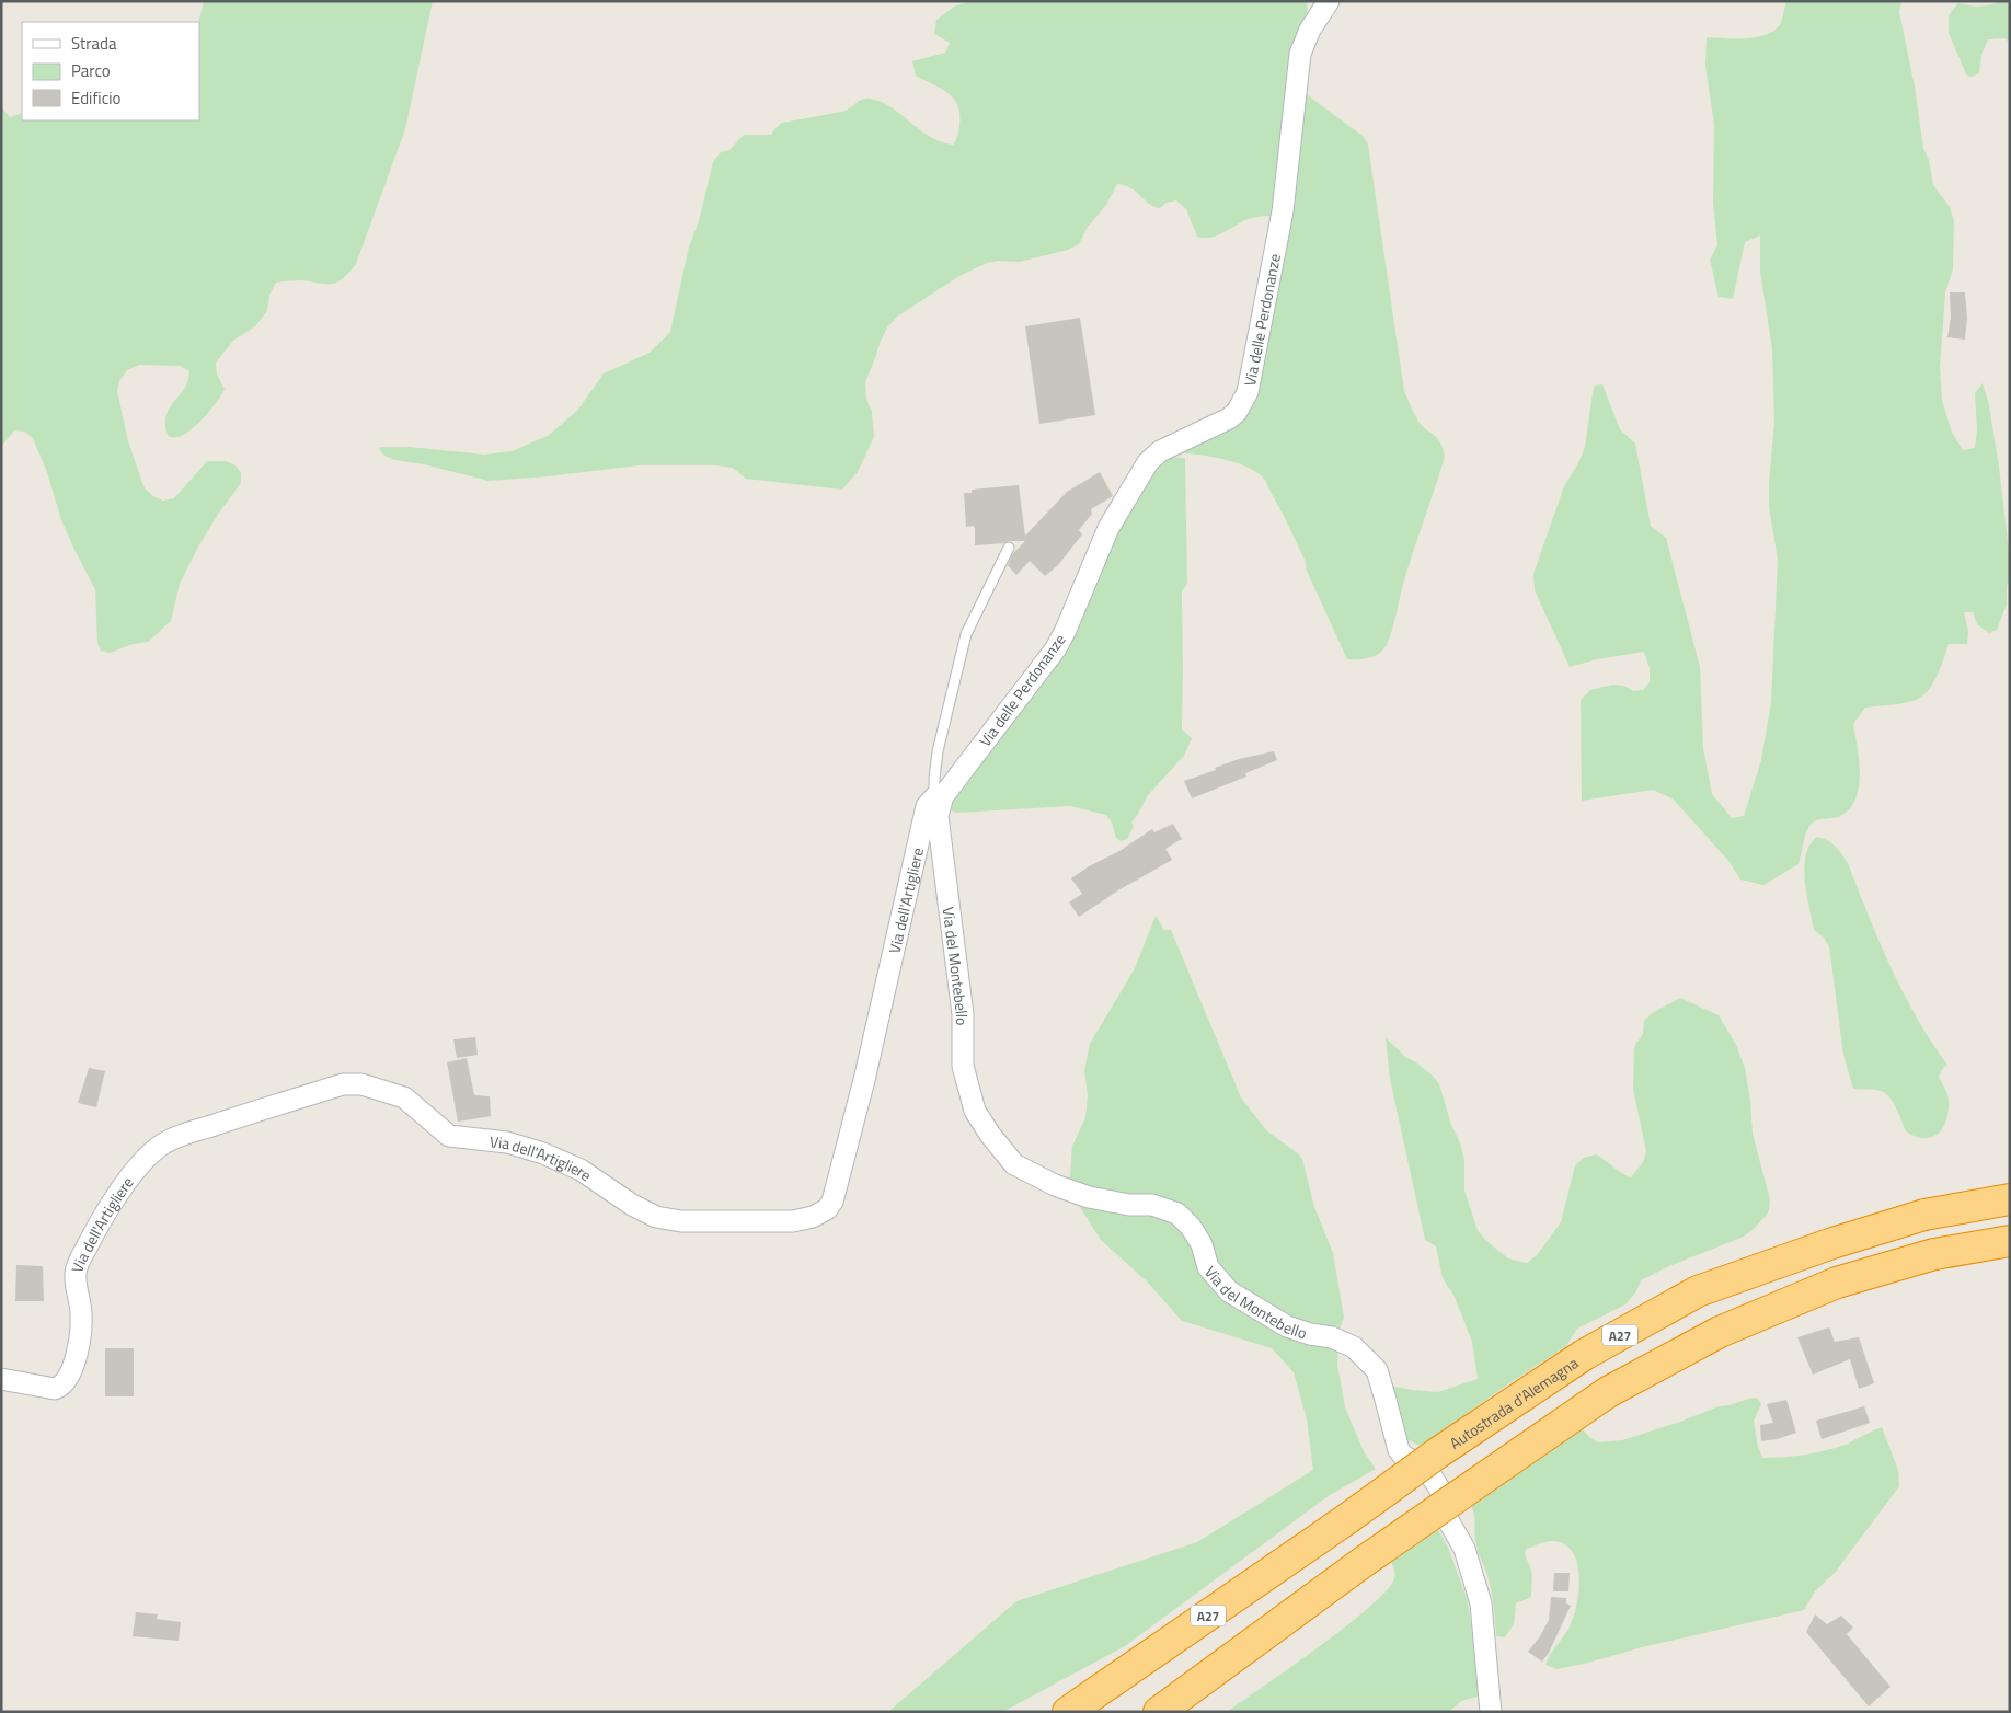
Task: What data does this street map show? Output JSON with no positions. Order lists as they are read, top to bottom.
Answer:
{
  "streets": {
    "highway": ["A27", "Autostrada d'Alemagna"],
    "street": ["Via delle Perdonanze", "Via dell'Artigliere", "Via del Montebello"]
  },
  "crossings": [
    ["Via delle Perdonanze", "Via dell'Artigliere"],
    ["Via delle Perdonanze", "Via del Montebello"],
    ["Via dell'Artigliere", "Via del Montebello"]
  ],
  "legend": ["Strada", "Parco", "Edificio"]
}
